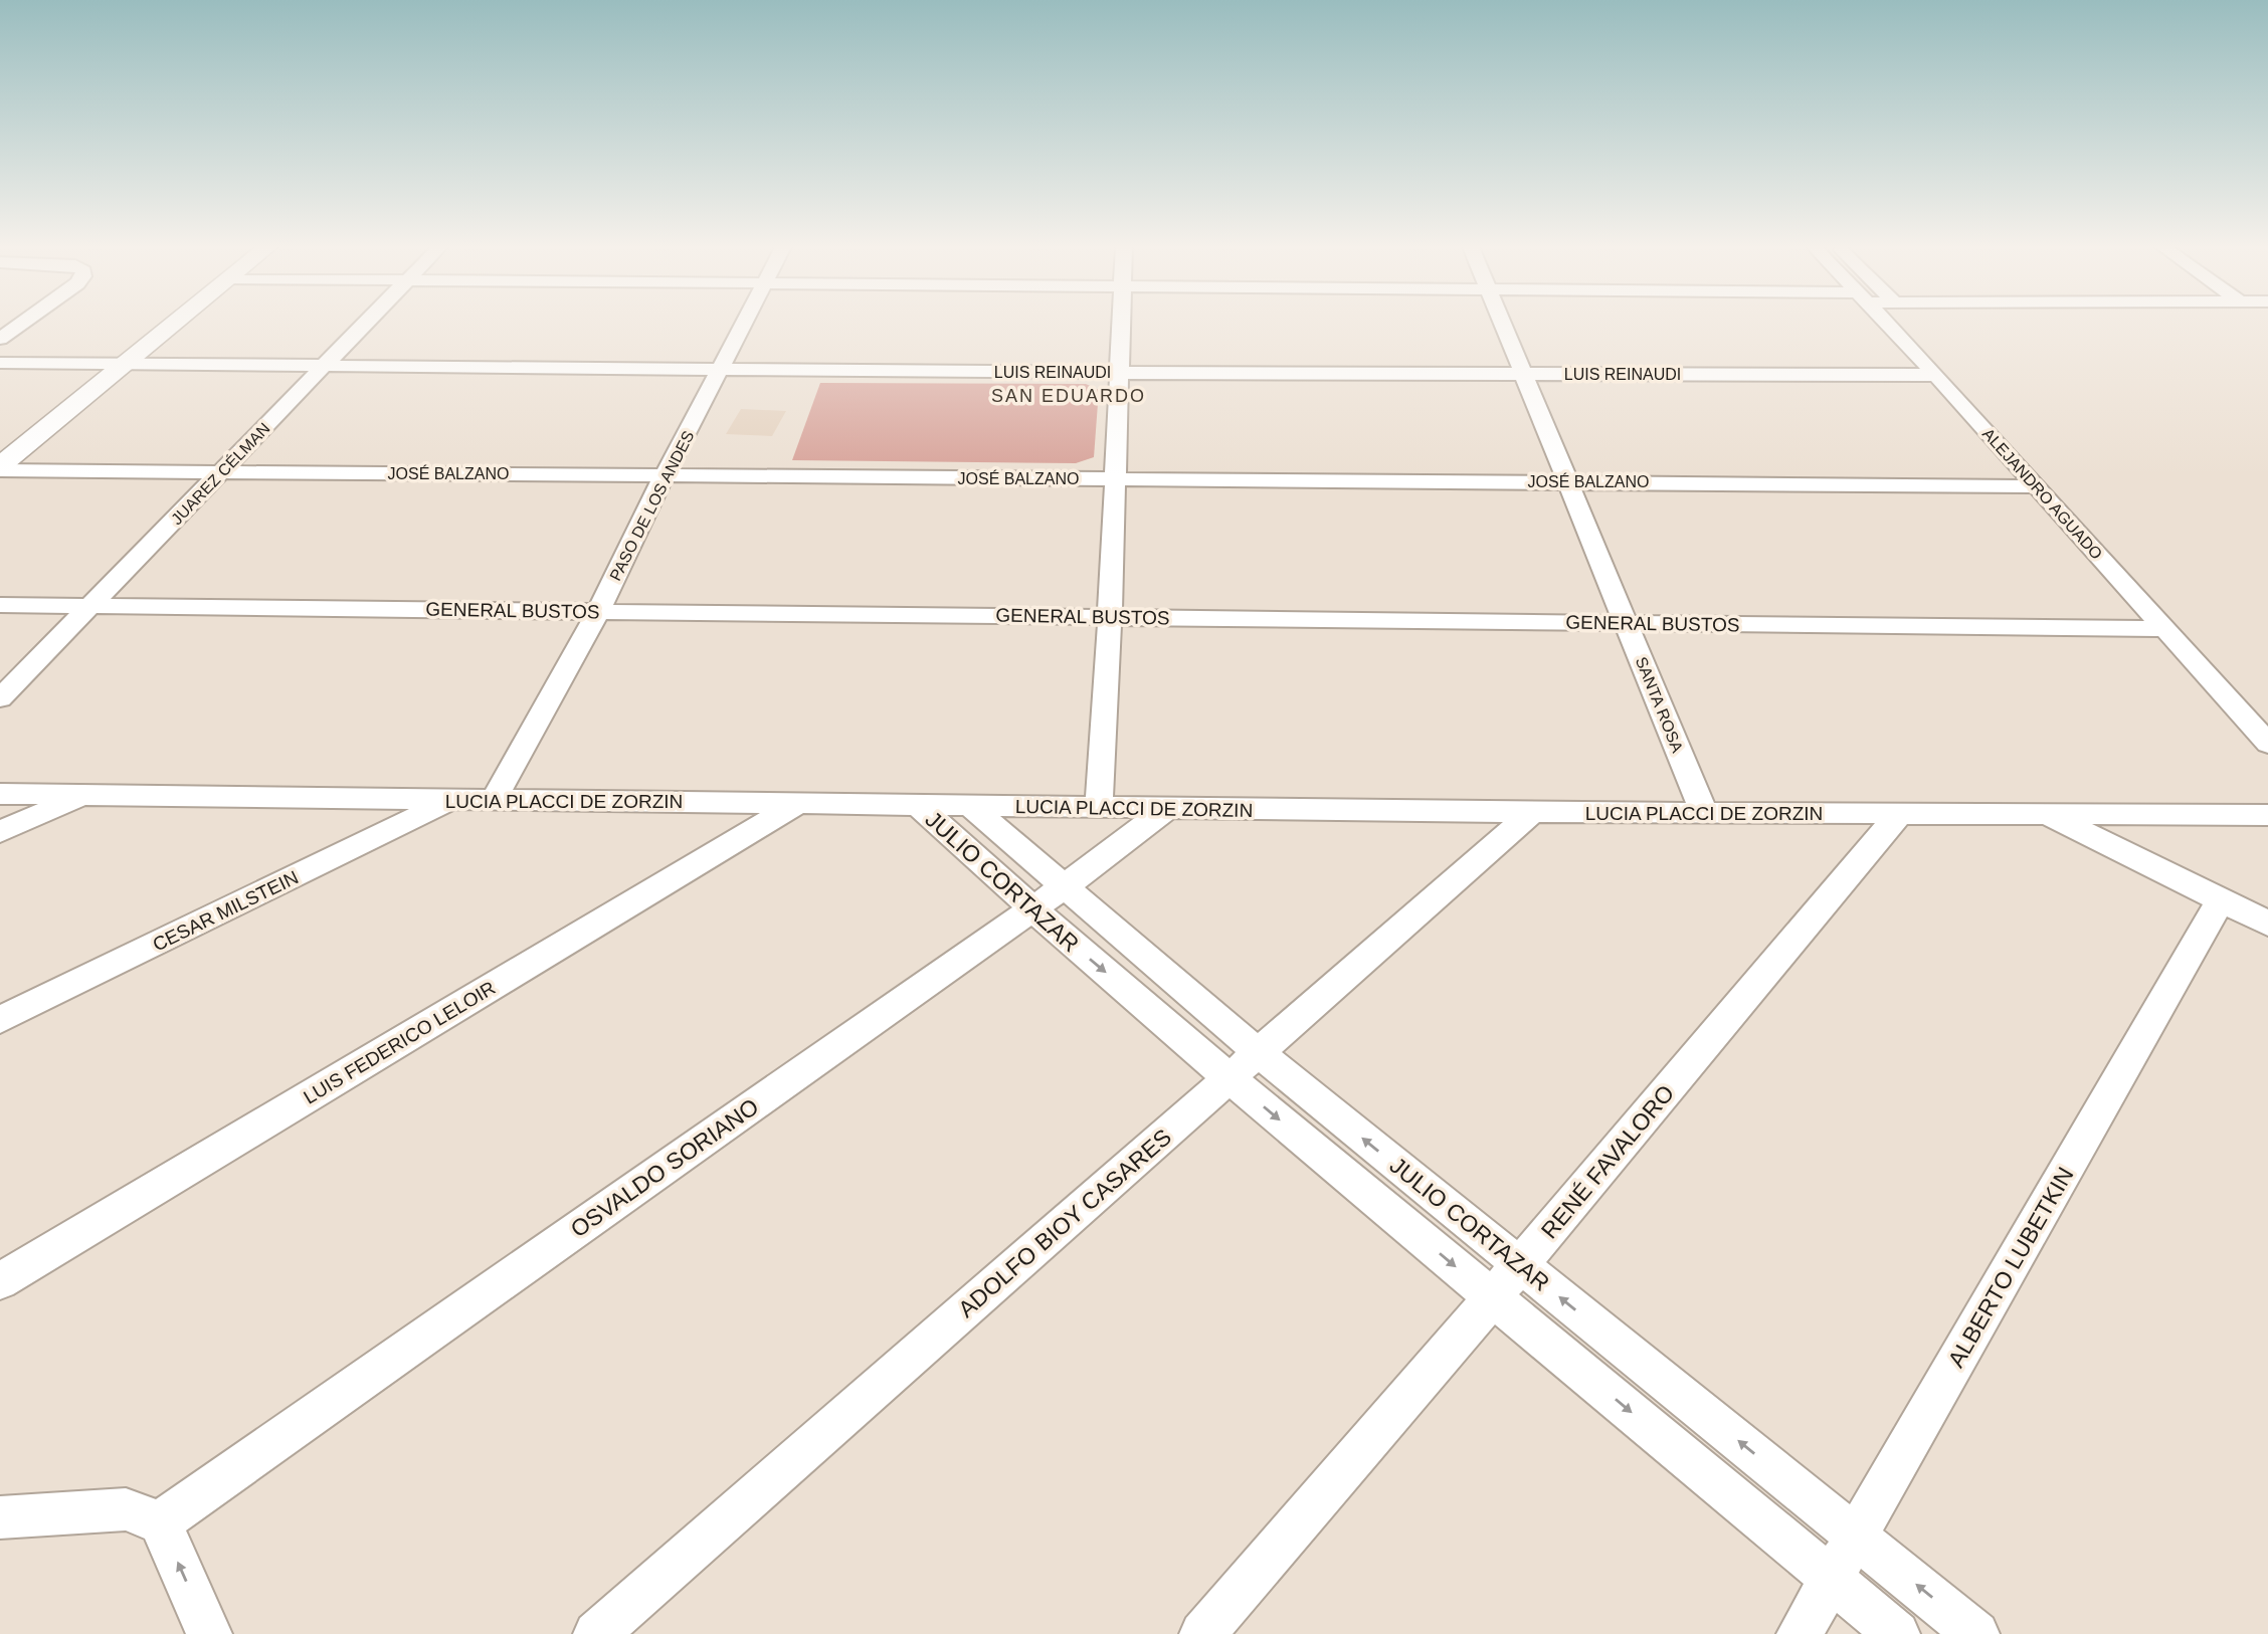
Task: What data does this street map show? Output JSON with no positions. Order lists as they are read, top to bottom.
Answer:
{
  "streets": {
    "street": [
      "LUIS REINAUDI",
      "JUAREZ CÉLMAN",
      "JOSÉ BALZANO",
      "ALEJANDRO AGUADO",
      "PASO DE LOS ANDES",
      "GENERAL BUSTOS",
      "SANTA ROSA",
      "LUCIA PLACCI DE ZORZIN",
      "JULIO CORTAZAR",
      "CESAR MILSTEIN",
      "LUIS FEDERICO LELOIR",
      "RENÉ FAVALORO",
      "OSVALDO SORIANO",
      "ADOLFO BIOY CASARES",
      "ALBERTO LUBETKIN"
    ]
  },
  "crossings": [
    ["LUIS REINAUDI", "JUAREZ CÉLMAN"],
    ["LUIS REINAUDI", "ALEJANDRO AGUADO"],
    ["LUIS REINAUDI", "PASO DE LOS ANDES"],
    ["LUIS REINAUDI", "SANTA ROSA"],
    ["JUAREZ CÉLMAN", "JOSÉ BALZANO"],
    ["JUAREZ CÉLMAN", "GENERAL BUSTOS"],
    ["JOSÉ BALZANO", "ALEJANDRO AGUADO"],
    ["JOSÉ BALZANO", "PASO DE LOS ANDES"],
    ["JOSÉ BALZANO", "SANTA ROSA"],
    ["ALEJANDRO AGUADO", "GENERAL BUSTOS"],
    ["PASO DE LOS ANDES", "GENERAL BUSTOS"],
    ["PASO DE LOS ANDES", "LUCIA PLACCI DE ZORZIN"],
    ["GENERAL BUSTOS", "SANTA ROSA"],
    ["SANTA ROSA", "LUCIA PLACCI DE ZORZIN"],
    ["LUCIA PLACCI DE ZORZIN", "JULIO CORTAZAR"],
    ["LUCIA PLACCI DE ZORZIN", "CESAR MILSTEIN"],
    ["LUCIA PLACCI DE ZORZIN", "LUIS FEDERICO LELOIR"],
    ["LUCIA PLACCI DE ZORZIN", "RENÉ FAVALORO"],
    ["LUCIA PLACCI DE ZORZIN", "OSVALDO SORIANO"],
    ["LUCIA PLACCI DE ZORZIN", "ADOLFO BIOY CASARES"],
    ["JULIO CORTAZAR", "RENÉ FAVALORO"],
    ["JULIO CORTAZAR", "OSVALDO SORIANO"],
    ["JULIO CORTAZAR", "ADOLFO BIOY CASARES"],
    ["JULIO CORTAZAR", "ALBERTO LUBETKIN"]
  ],
  "districts": ["SAN EDUARDO"]
}
